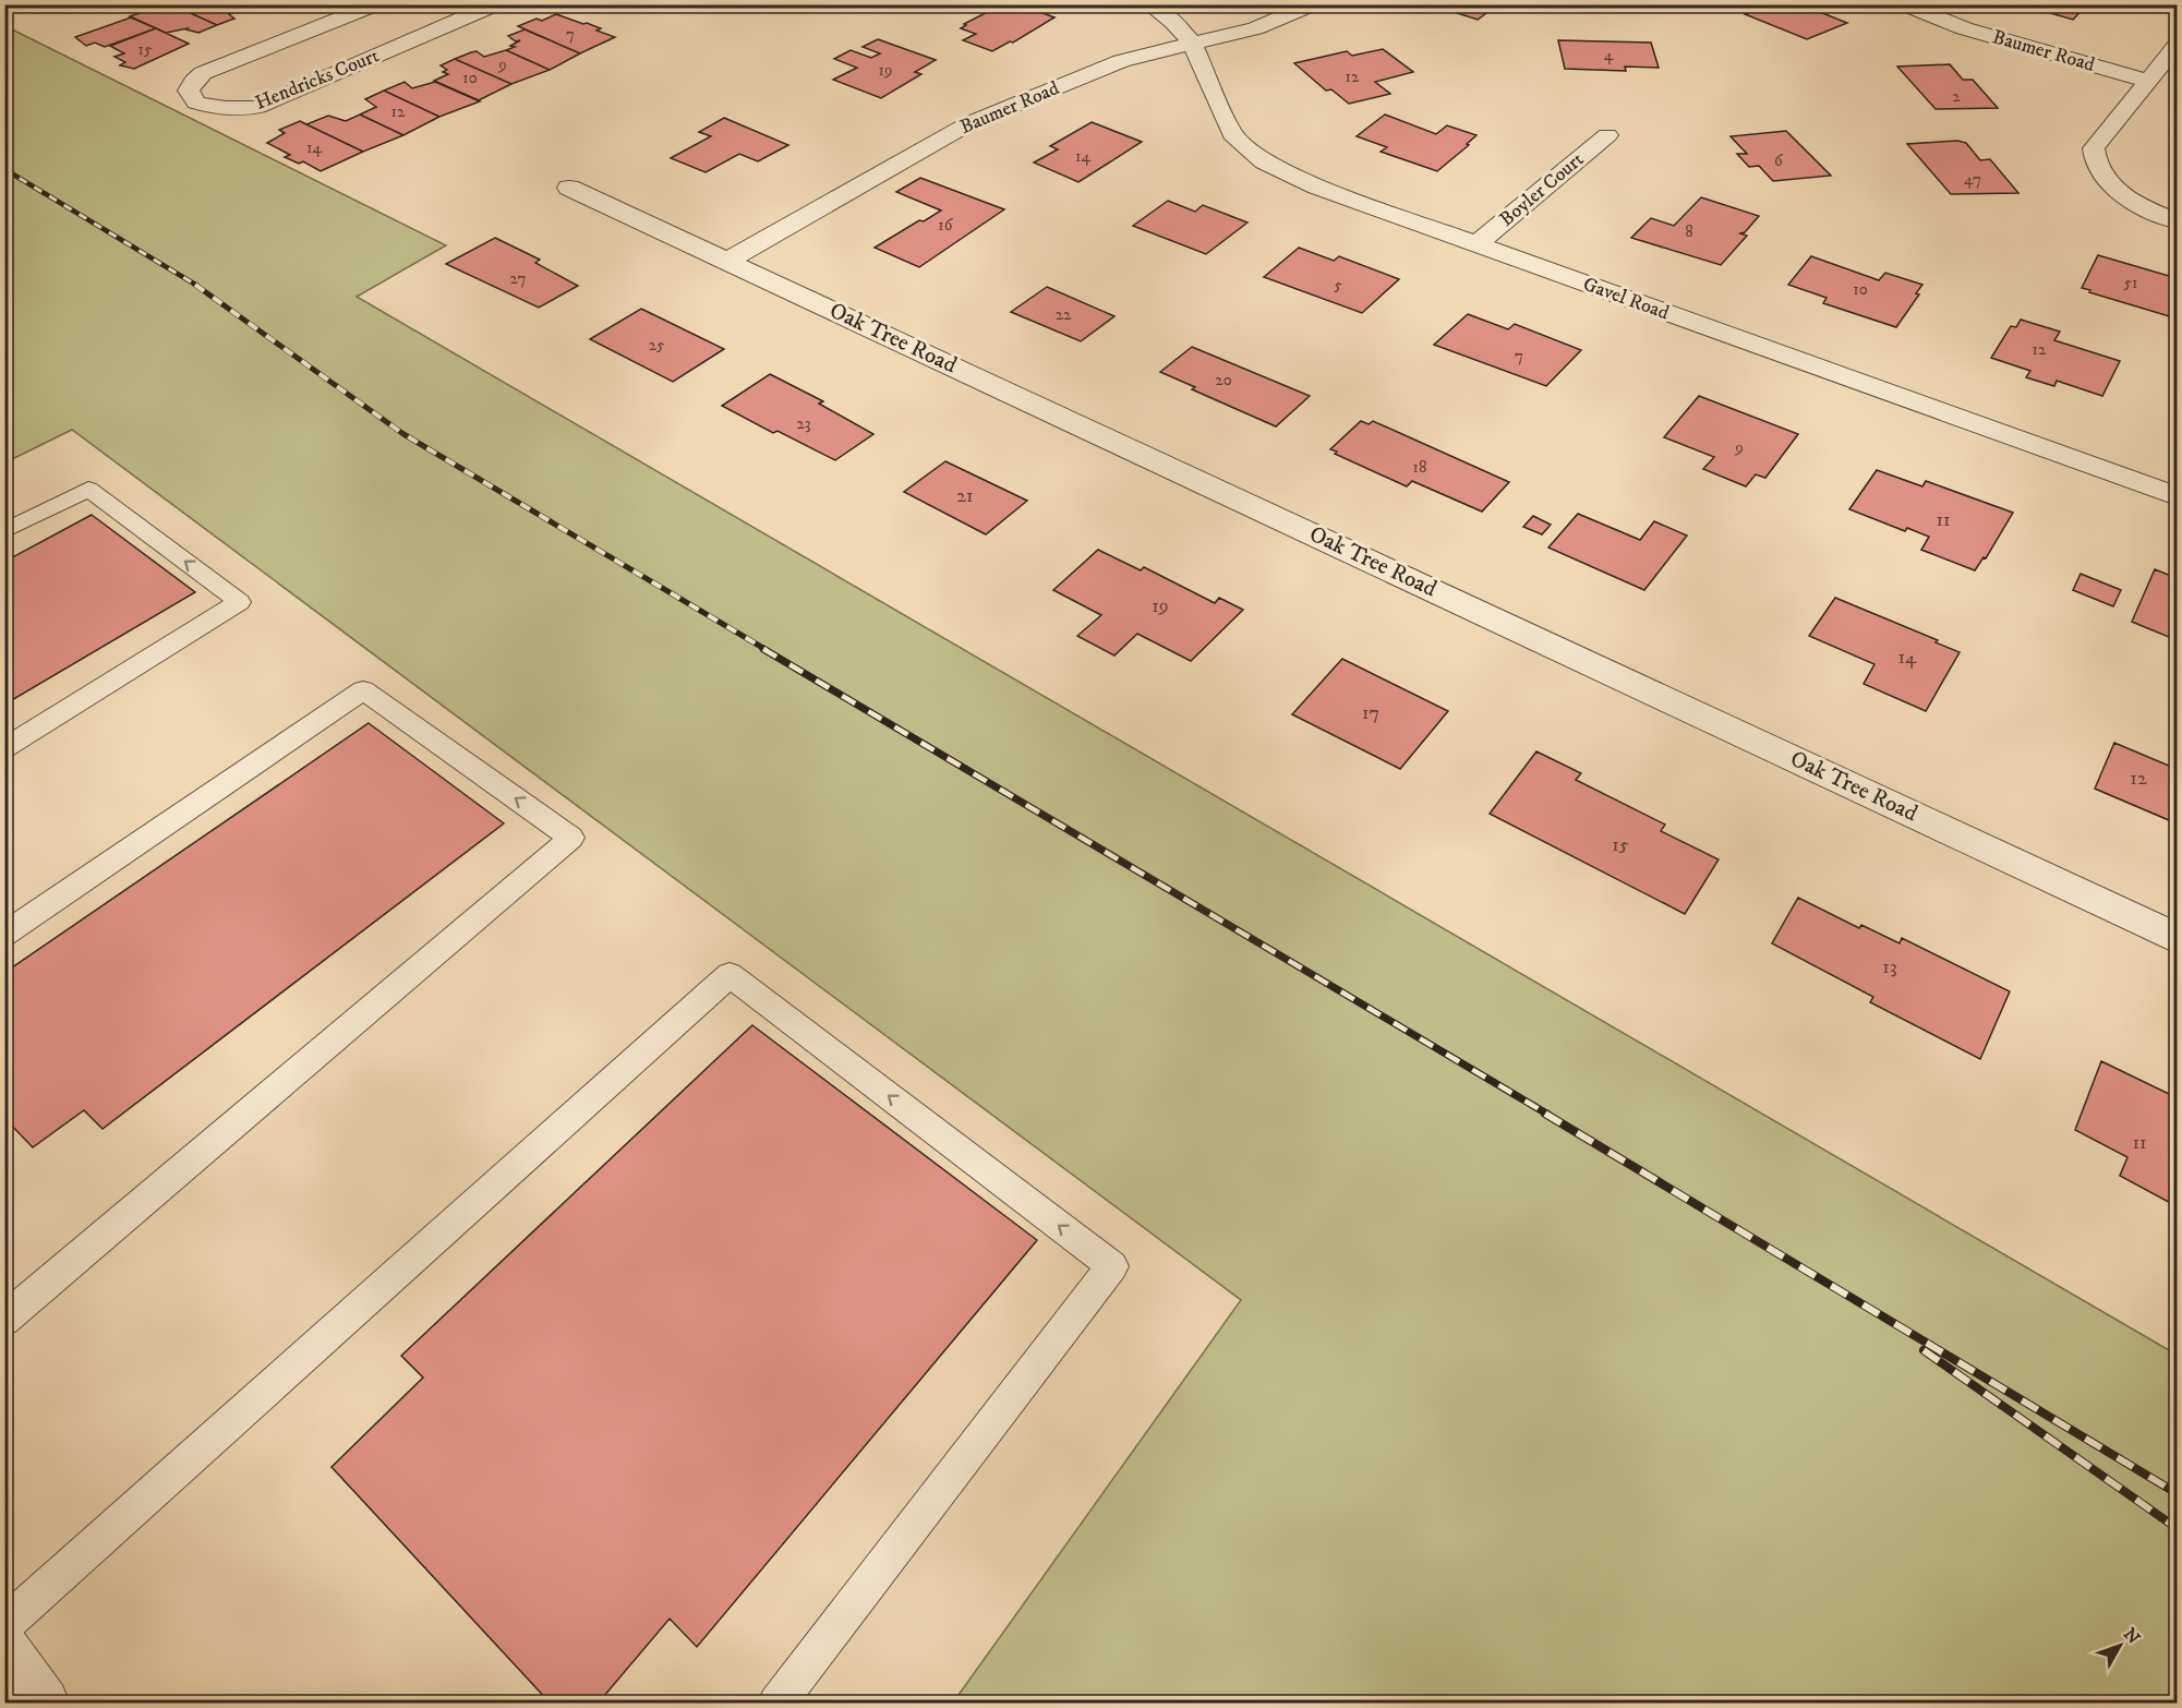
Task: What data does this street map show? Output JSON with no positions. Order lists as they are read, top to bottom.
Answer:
{
  "streets": {
    "street": [
      "Baumer Road",
      "Hendricks Court",
      "Boyler Court",
      "Gavel Road",
      "Oak Tree Road"
    ]
  },
  "crossings": [
    ["Baumer Road", "Gavel Road"],
    ["Baumer Road", "Oak Tree Road"],
    ["Boyler Court", "Gavel Road"]
  ],
  "house_numbers": [
    "7",
    "15",
    "4",
    "9",
    "19",
    "12",
    "10",
    "2",
    "12",
    "14",
    "14",
    "6",
    "47",
    "16",
    "8",
    "27",
    "51",
    "5",
    "10",
    "22",
    "25",
    "12",
    "7",
    "20",
    "23",
    "9",
    "18",
    "21",
    "11",
    "19",
    "14",
    "17",
    "12",
    "15",
    "13",
    "11"
  ],
  "north": "top right"
}
